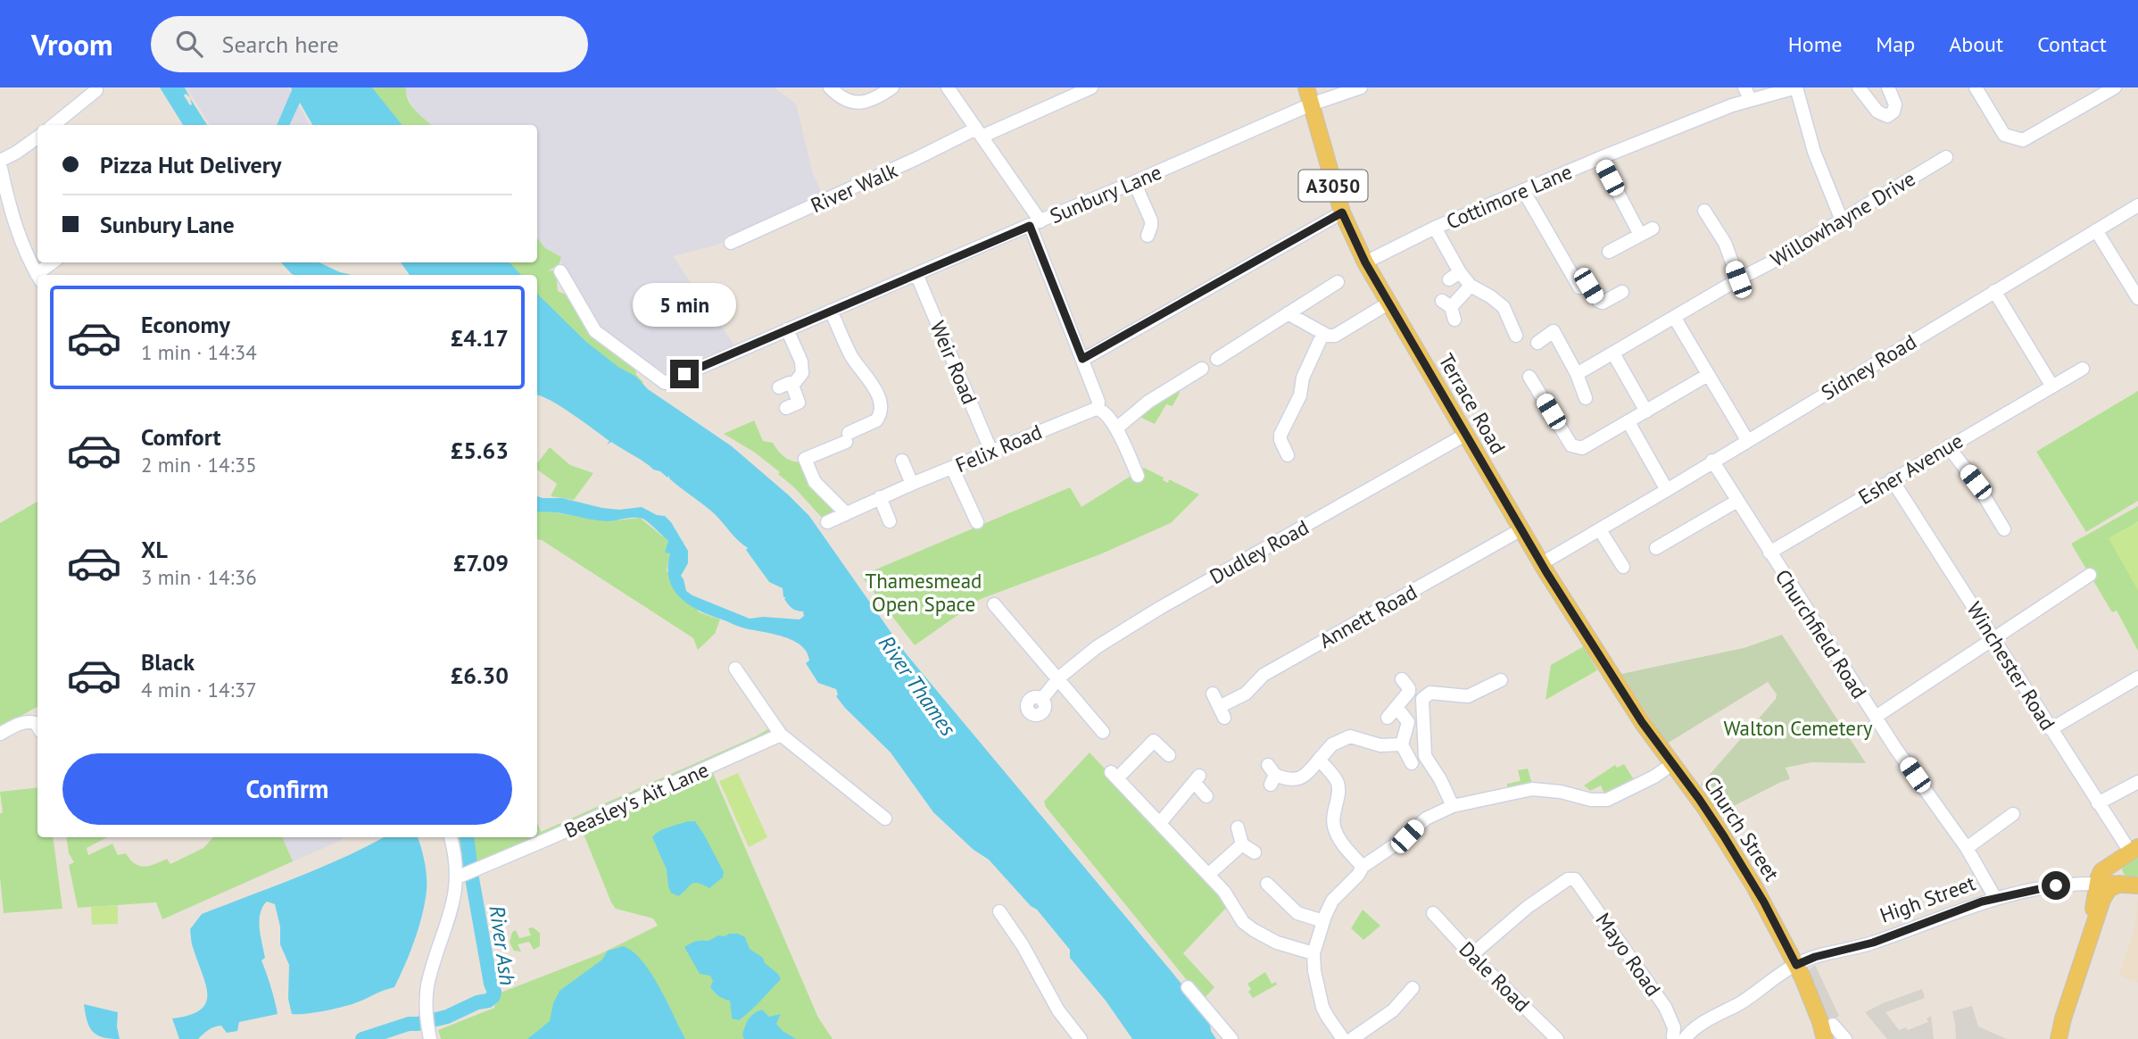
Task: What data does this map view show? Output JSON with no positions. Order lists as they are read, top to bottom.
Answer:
{
  "streets": {
    "main road": ["A3050", "Terrace Road", "Church Street"],
    "street": [
      "River Walk",
      "Sunbury Lane",
      "Cottimore Lane",
      "Willowhayne Drive",
      "Weir Road",
      "Sidney Road",
      "Felix Road",
      "Esher Avenue",
      "Dudley Road",
      "Annett Road",
      "Churchfield Road",
      "Winchester Road",
      "Beasley's Ait Lane",
      "High Street",
      "Mayo Road",
      "Dale Road"
    ]
  },
  "crossings": [
    ["A3050", "Church Street"],
    ["A3050", "High Street"],
    ["Sunbury Lane", "Weir Road"],
    ["Sunbury Lane", "Terrace Road"],
    ["Cottimore Lane", "Terrace Road"],
    ["Weir Road", "Felix Road"],
    ["Sidney Road", "Terrace Road"],
    ["Sidney Road", "Churchfield Road"],
    ["Terrace Road", "Dudley Road"],
    ["Terrace Road", "Annett Road"],
    ["Terrace Road", "Church Street"],
    ["Esher Avenue", "Churchfield Road"],
    ["Esher Avenue", "Winchester Road"],
    ["Churchfield Road", "High Street"],
    ["Church Street", "High Street"],
    ["High Street", "Mayo Road"],
    ["Mayo Road", "Dale Road"]
  ],
  "water": ["River Thames", "River Ash"],
  "parks": ["Thamesmead Open Space", "Walton Cemetery"],
  "page": {
    "header": "Vroom",
    "search": "Search here",
    "nav": [
      "Home",
      "Map",
      "About",
      "Contact"
    ],
    "banner": ["Pizza Hut Delivery", "Sunbury Lane"],
    "bubble": "5 min",
    "list": [
      {
        "name": "Economy",
        "note": "1 min · 14:34",
        "value": "£4.17"
      },
      {
        "name": "Comfort",
        "note": "2 min · 14:35",
        "value": "£5.63"
      },
      {
        "name": "XL",
        "note": "3 min · 14:36",
        "value": "£7.09"
      },
      {
        "name": "Black",
        "note": "4 min · 14:37",
        "value": "£6.30"
      }
    ],
    "buttons": "Confirm"
  }
}
